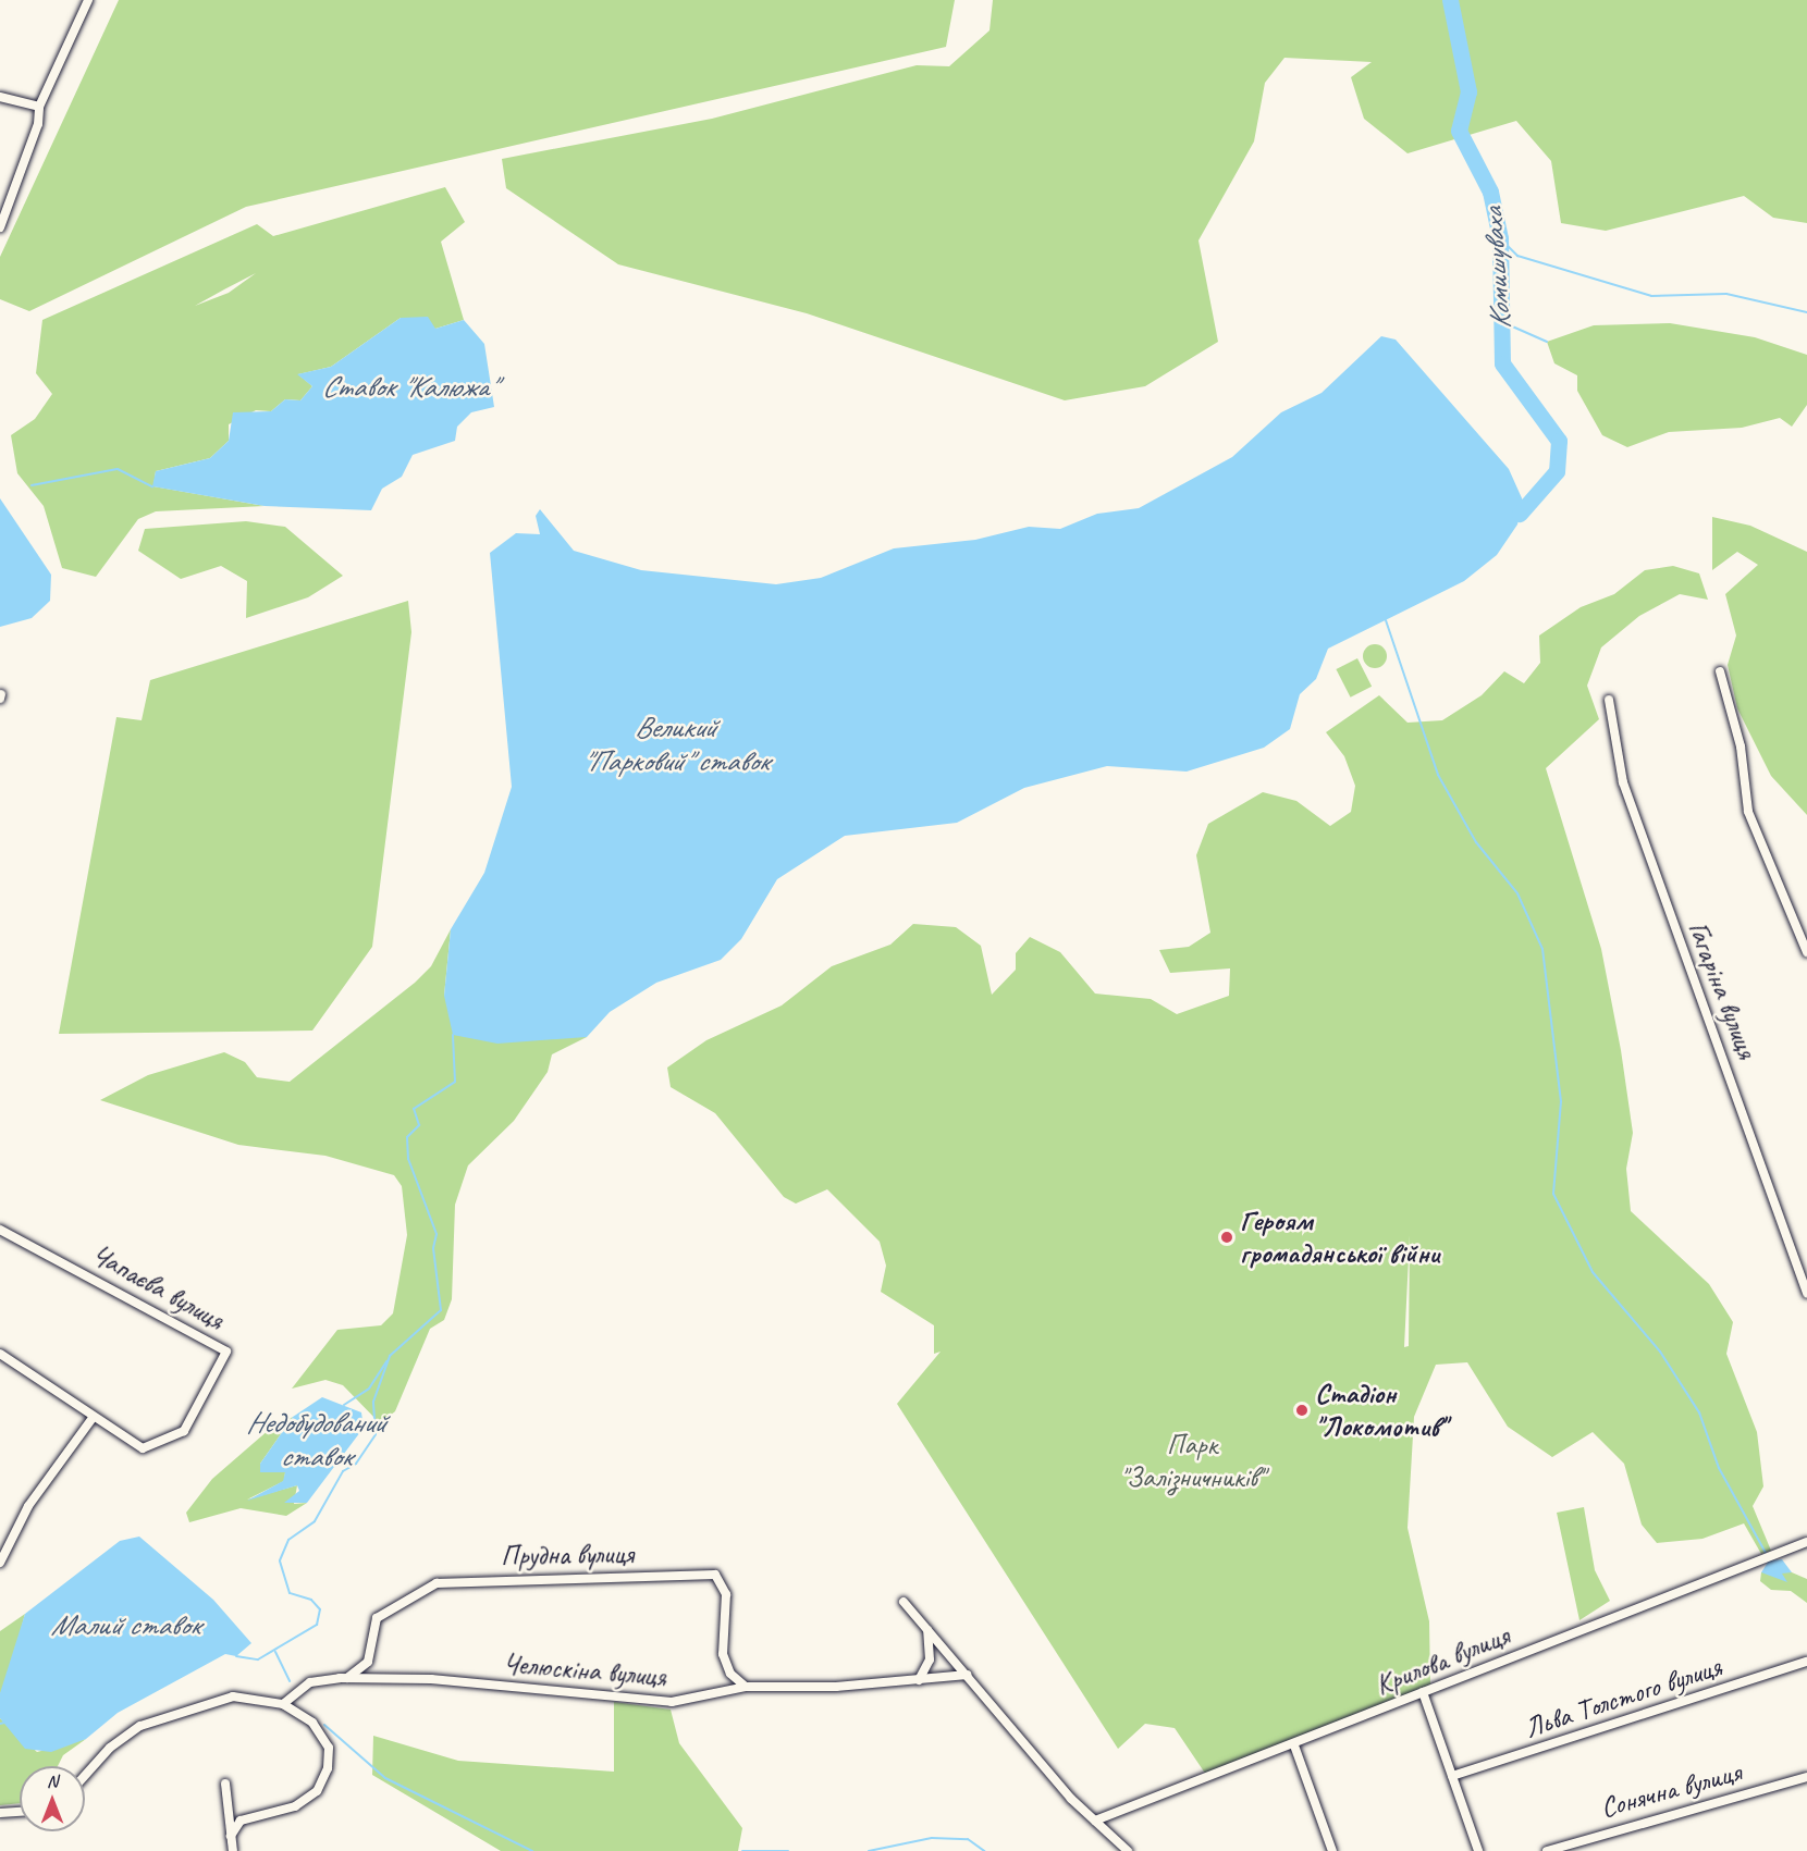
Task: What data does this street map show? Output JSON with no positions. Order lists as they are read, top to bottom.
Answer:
{
  "streets": {
    "street": [
      "Гагаріна вулиця",
      "Чапаєва вулиця",
      "Прудна вулиця",
      "Крилова вулиця",
      "Челюскіна вулиця",
      "Льва Толстого вулиця",
      "Сонячна вулиця"
    ]
  },
  "crossings": [
    ["Прудна вулиця", "Челюскіна вулиця"]
  ],
  "water": [
    "Комишуваха",
    "Ставок \"Калюжа\"",
    "Великий \"Парковий\" ставок",
    "Недобудований ставок",
    "Малий ставок"
  ],
  "parks": ["Парк \"Залізничників\""],
  "places": ["Героям громадянської війни", "Стадіон \"Локомотив\""],
  "north": "top"
}
